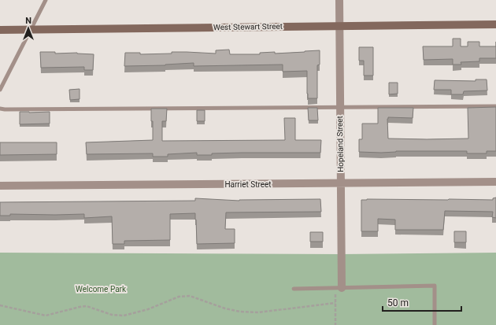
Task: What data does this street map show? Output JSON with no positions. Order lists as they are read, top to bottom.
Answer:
{
  "streets": {
    "main road": ["West Stewart Street"],
    "street": ["Hopeland Street", "Harriet Street"]
  },
  "crossings": [
    ["West Stewart Street", "Hopeland Street"],
    ["Hopeland Street", "Harriet Street"]
  ],
  "parks": ["Welcome Park"],
  "scale_bar": "50 m",
  "north": "top"
}
